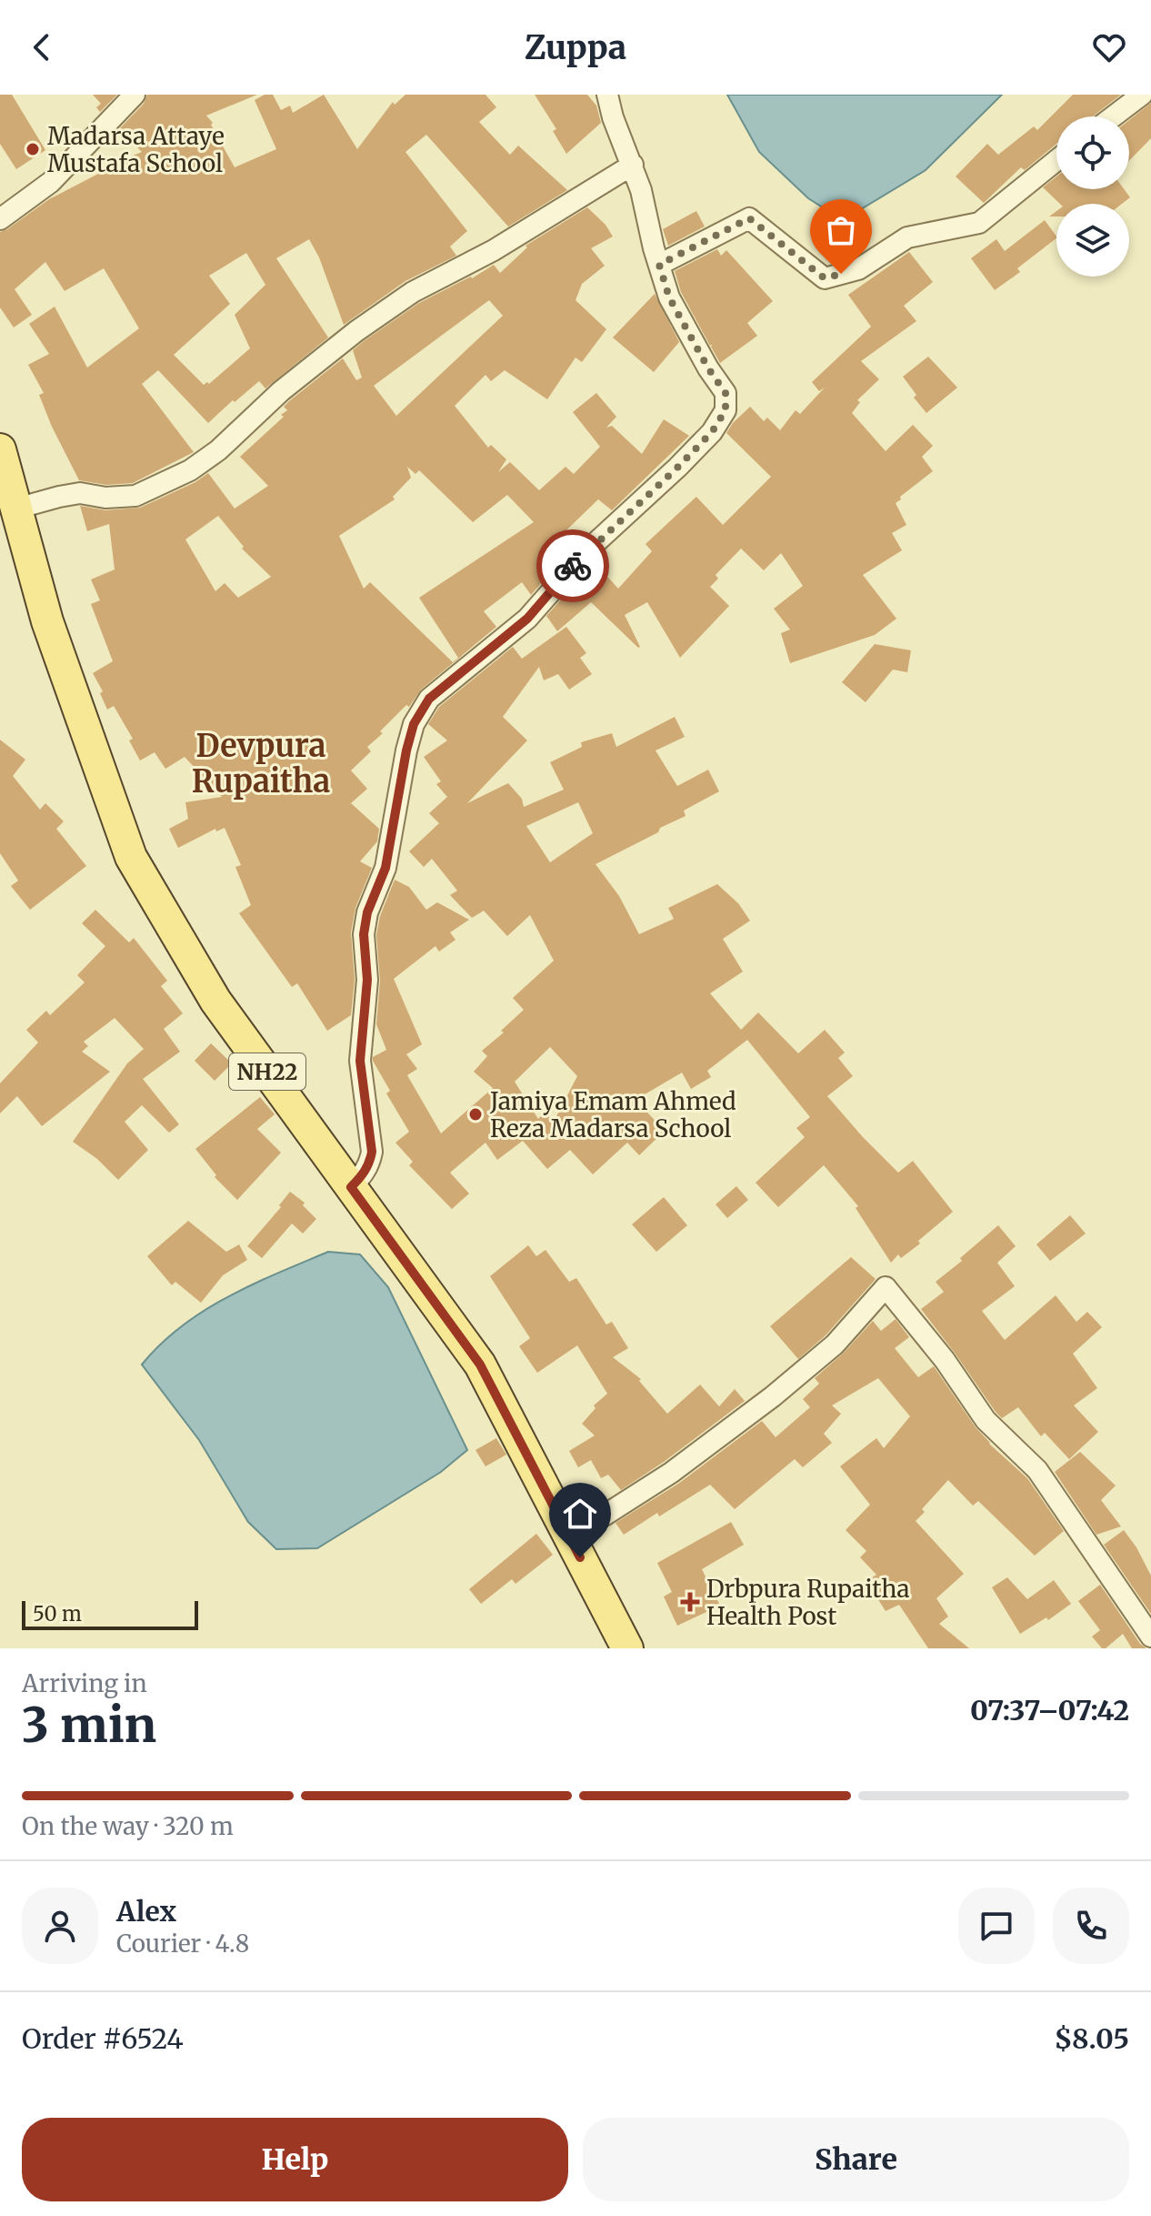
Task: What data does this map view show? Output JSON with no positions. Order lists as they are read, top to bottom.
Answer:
{
  "streets": {
    "main road": ["NH22"]
  },
  "districts": ["Devpura Rupaitha"],
  "places": {
    "other": ["Madarsa Attaye Mustafa School", "Jamiya Emam Ahmed Reza Madarsa School"],
    "health": ["Drbpura Rupaitha Health Post"]
  },
  "scale_bar": "50 m",
  "page": {
    "header": "Zuppa",
    "scale": "50 m",
    "heading": ["3 min", "Arriving in", "07:37–07:42"],
    "panel": [
      "Alex",
      "Courier · 4.8",
      "Order #6524",
      "$8.05"
    ],
    "bar": "On the way · 320 m",
    "buttons": ["Help", "Share"]
  }
}
